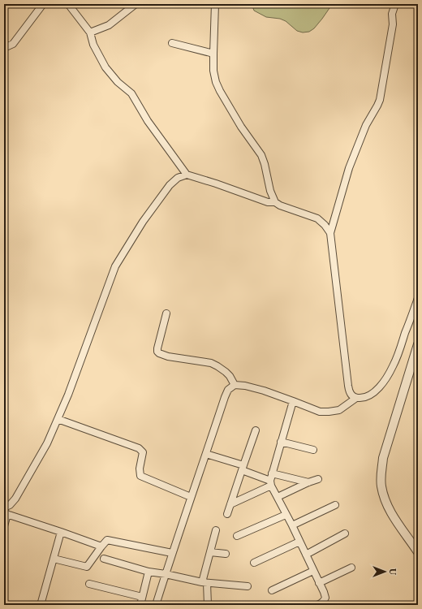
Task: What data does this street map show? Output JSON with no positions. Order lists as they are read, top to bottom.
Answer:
{
  "north": "right"
}
